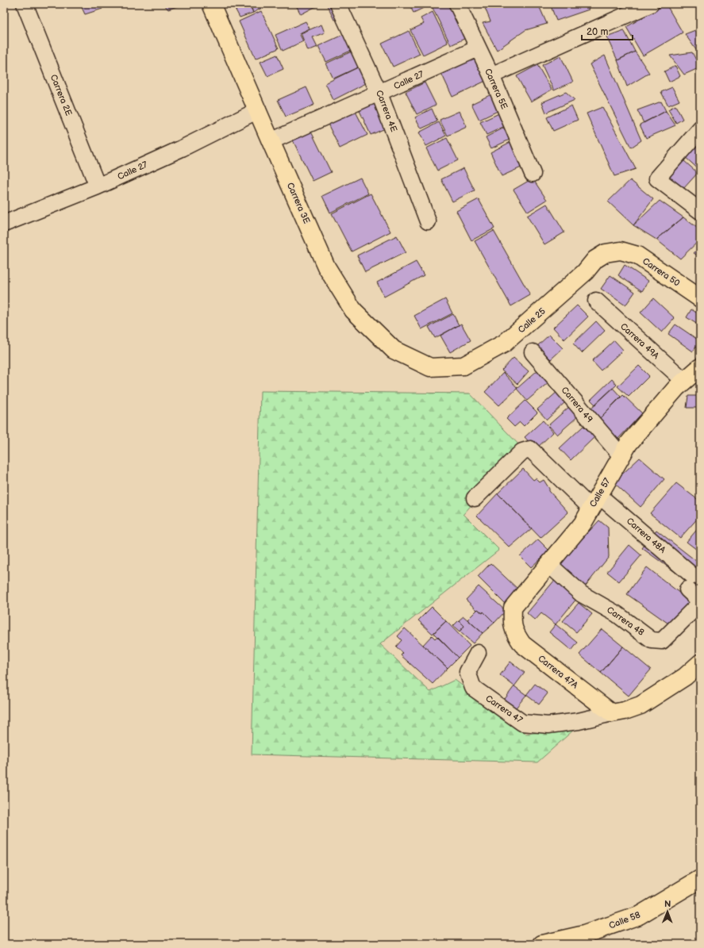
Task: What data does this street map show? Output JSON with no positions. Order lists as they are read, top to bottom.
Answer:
{
  "streets": {
    "main road": [
      "Carrera 3E",
      "Carrera 50",
      "Calle 25",
      "Calle 57",
      "Carrera 47A",
      "Calle 58"
    ],
    "street": [
      "Calle 27",
      "Carrera 5E",
      "Carrera 2E",
      "Carrera 4E",
      "Carrera 49A",
      "Carrera 49",
      "Carrera 48A",
      "Carrera 48",
      "Carrera 47"
    ]
  },
  "crossings": [
    ["Calle 27", "Carrera 5E"],
    ["Calle 27", "Carrera 2E"],
    ["Calle 27", "Carrera 4E"],
    ["Calle 27", "Carrera 3E"],
    ["Carrera 3E", "Calle 25"],
    ["Carrera 50", "Calle 25"],
    ["Carrera 49A", "Calle 57"],
    ["Carrera 49", "Calle 57"],
    ["Calle 57", "Carrera 48A"],
    ["Calle 57", "Carrera 48"],
    ["Calle 57", "Carrera 47A"],
    ["Carrera 48A", "Carrera 48"],
    ["Carrera 47A", "Carrera 47"]
  ],
  "scale_bar": "20 m",
  "north": "top"
}
